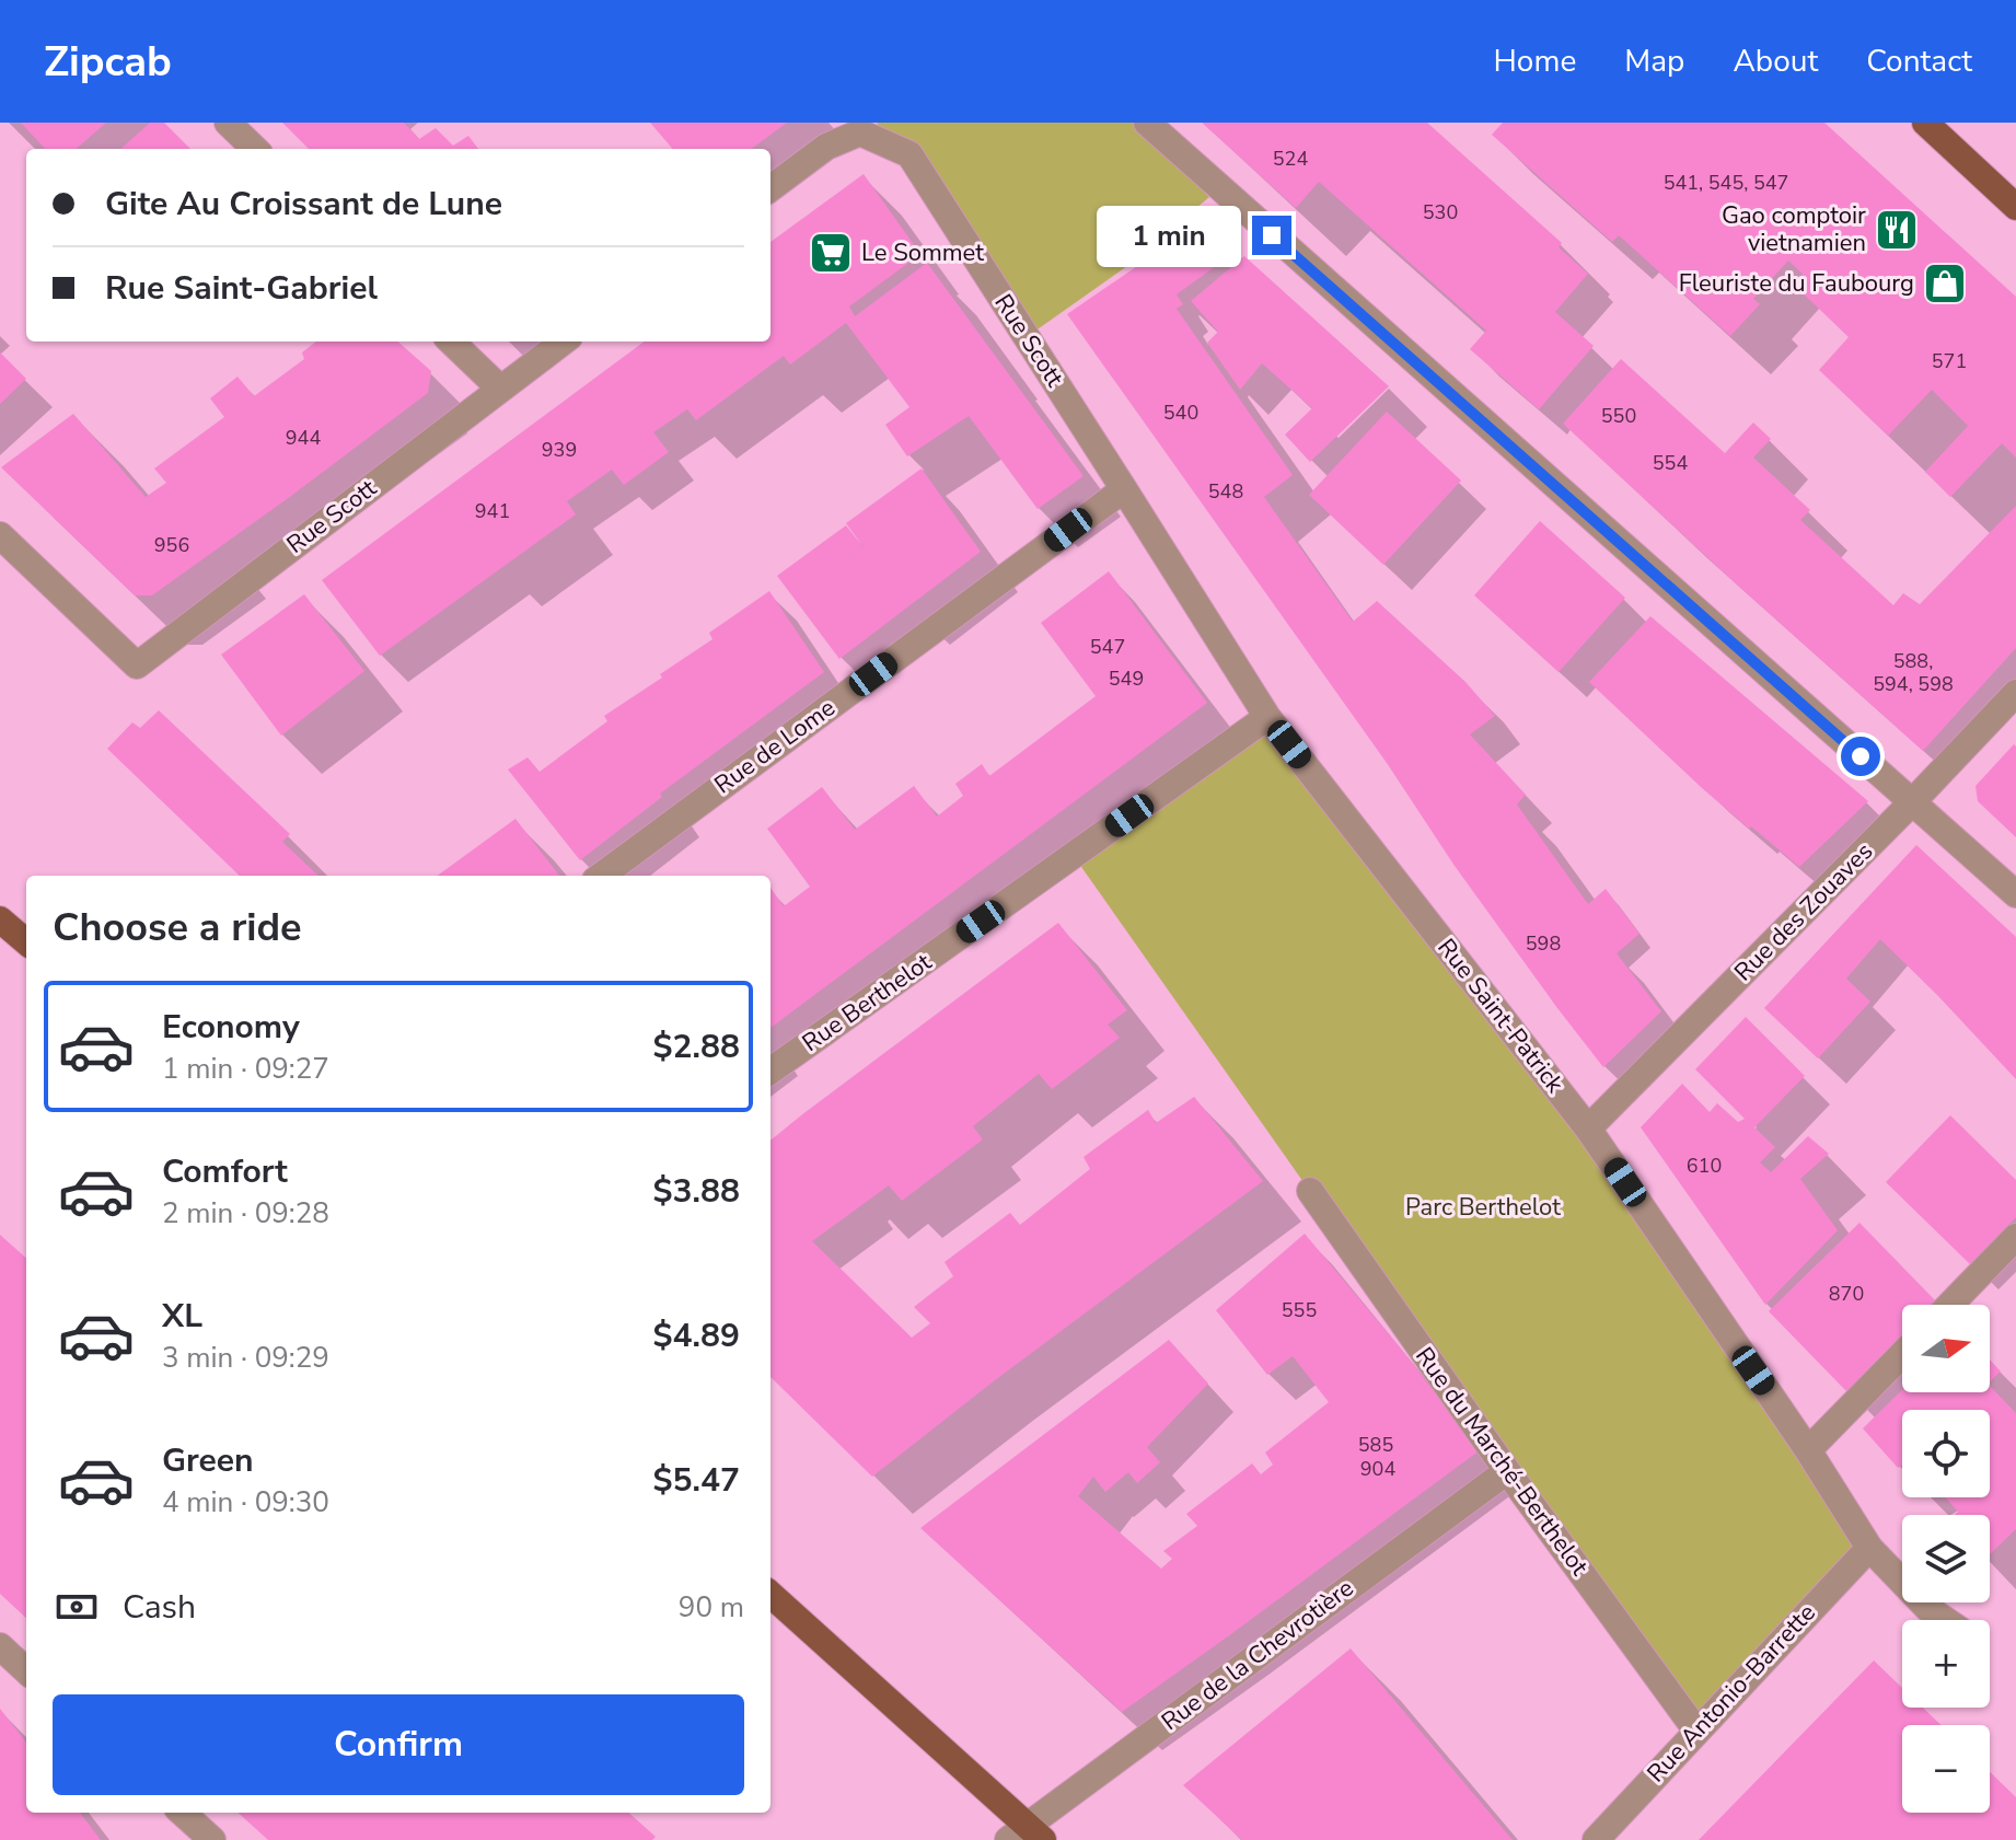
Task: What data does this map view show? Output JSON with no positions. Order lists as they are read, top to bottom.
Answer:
{
  "streets": {
    "street": [
      "Rue Scott",
      "Rue de Lome",
      "Rue des Zouaves",
      "Rue Berthelot",
      "Rue Saint-Patrick",
      "Rue du Marché-Berthelot",
      "Rue de la Chevrotière",
      "Rue Antonio-Barrette"
    ]
  },
  "crossings": [
    ["Rue Scott", "Rue de Lome"],
    ["Rue Scott", "Rue Saint-Patrick"],
    ["Rue de Lome", "Rue Saint-Patrick"],
    ["Rue des Zouaves", "Rue Saint-Patrick"],
    ["Rue Berthelot", "Rue Saint-Patrick"],
    ["Rue Saint-Patrick", "Rue Antonio-Barrette"],
    ["Rue du Marché-Berthelot", "Rue de la Chevrotière"],
    ["Rue du Marché-Berthelot", "Rue Antonio-Barrette"]
  ],
  "parks": ["Parc Berthelot"],
  "places": {
    "restaurant": ["Gao comptoir vietnamien"],
    "supermarket": ["Le Sommet"],
    "shop": ["Fleuriste du Faubourg"]
  },
  "house_numbers": [
    "524",
    "541, 545, 547",
    "530",
    "571",
    "540",
    "550",
    "944",
    "939",
    "554",
    "548",
    "941",
    "956",
    "547",
    "588, 594, 598",
    "549",
    "598",
    "610",
    "870",
    "555",
    "585",
    "904"
  ],
  "north": "right",
  "page": {
    "header": "Zipcab",
    "nav": [
      "Home",
      "Map",
      "About",
      "Contact"
    ],
    "banner": ["Gite Au Croissant de Lune", "Rue Saint-Gabriel"],
    "bubble": "1 min",
    "heading": "Choose a ride",
    "list": [
      {
        "name": "Economy",
        "note": "1 min · 09:27",
        "value": "$2.88"
      },
      {
        "name": "Comfort",
        "note": "2 min · 09:28",
        "value": "$3.88"
      },
      {
        "name": "XL",
        "note": "3 min · 09:29",
        "value": "$4.89"
      },
      {
        "name": "Green",
        "note": "4 min · 09:30",
        "value": "$5.47"
      }
    ],
    "map_buttons": ["+", "−"],
    "pay": ["Cash", "90 m"],
    "buttons": "Confirm"
  }
}
